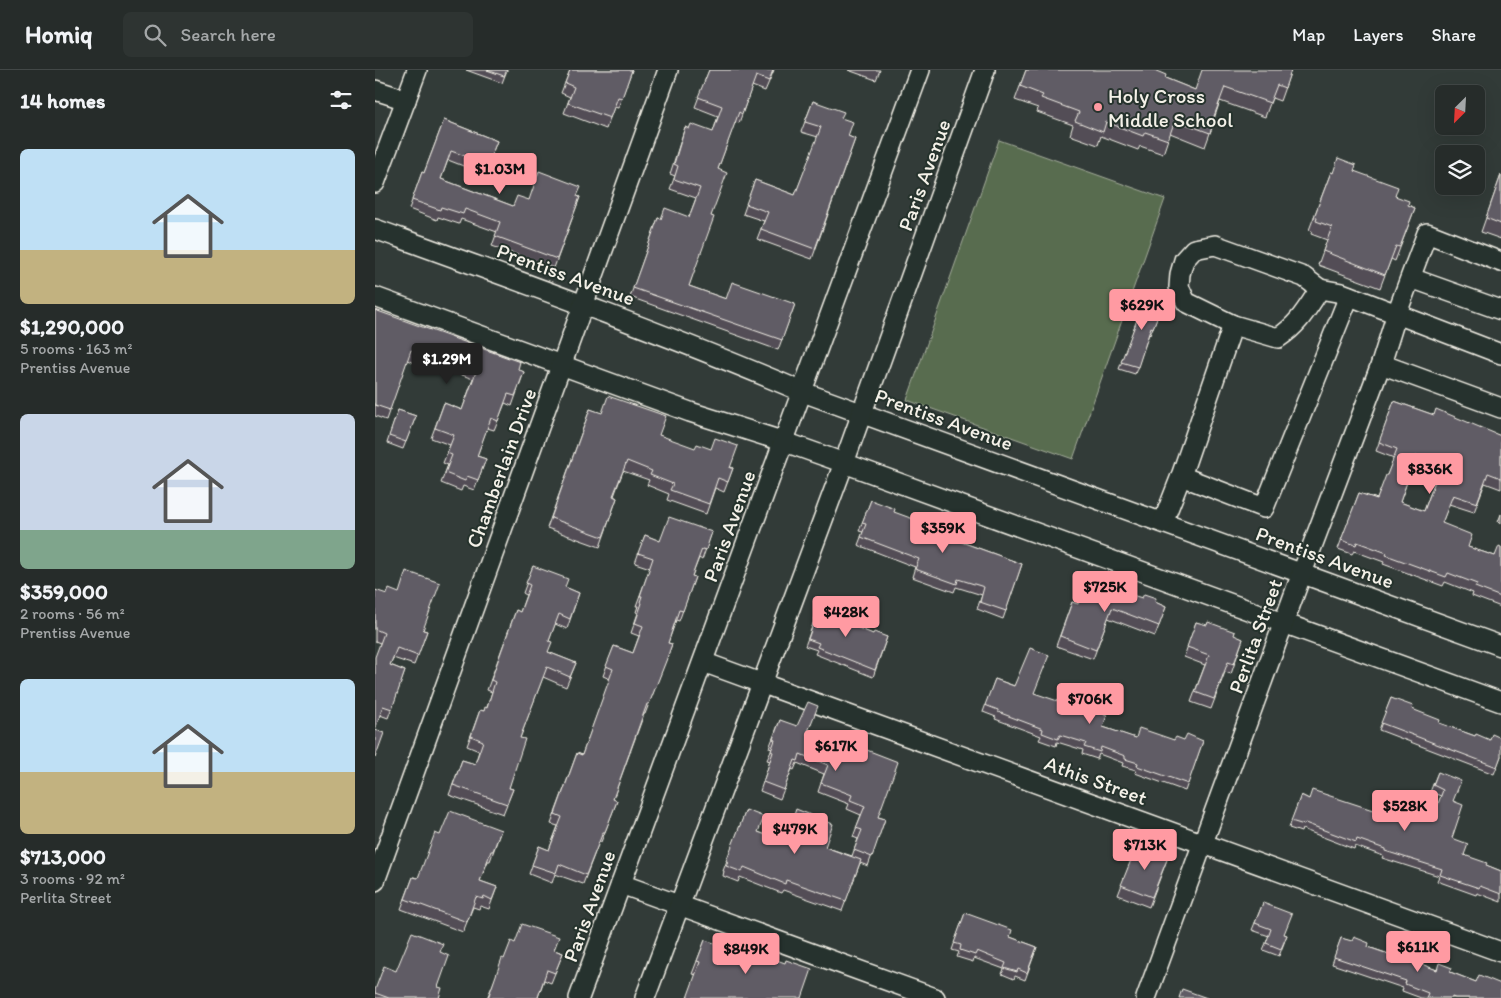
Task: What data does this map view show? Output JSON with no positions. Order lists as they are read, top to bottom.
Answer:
{
  "streets": {
    "street": [
      "Paris Avenue",
      "Prentiss Avenue",
      "Chamberlain Drive",
      "Perlita Street",
      "Athis Street"
    ]
  },
  "crossings": [
    ["Paris Avenue", "Prentiss Avenue"],
    ["Paris Avenue", "Athis Street"],
    ["Prentiss Avenue", "Chamberlain Drive"],
    ["Prentiss Avenue", "Perlita Street"],
    ["Perlita Street", "Athis Street"]
  ],
  "places": ["Holy Cross Middle School"],
  "north": "bottom left",
  "page": {
    "header": "Homiq",
    "search": "Search here",
    "nav": ["Map", "Layers", "Share"],
    "heading": "14 homes",
    "list": [
      {
        "name": "$1,290,000",
        "note": "5 rooms · 163 m² · Prentiss Avenue"
      },
      {
        "name": "$359,000",
        "note": "2 rooms · 56 m² · Prentiss Avenue"
      },
      {
        "name": "$713,000",
        "note": "3 rooms · 92 m² · Perlita Street"
      }
    ],
    "price": [
      "$1.03M",
      "$629K",
      "$1.29M",
      "$836K",
      "$359K",
      "$725K",
      "$428K",
      "$706K",
      "$617K",
      "$528K",
      "$479K",
      "$713K",
      "$611K",
      "$849K"
    ]
  }
}
